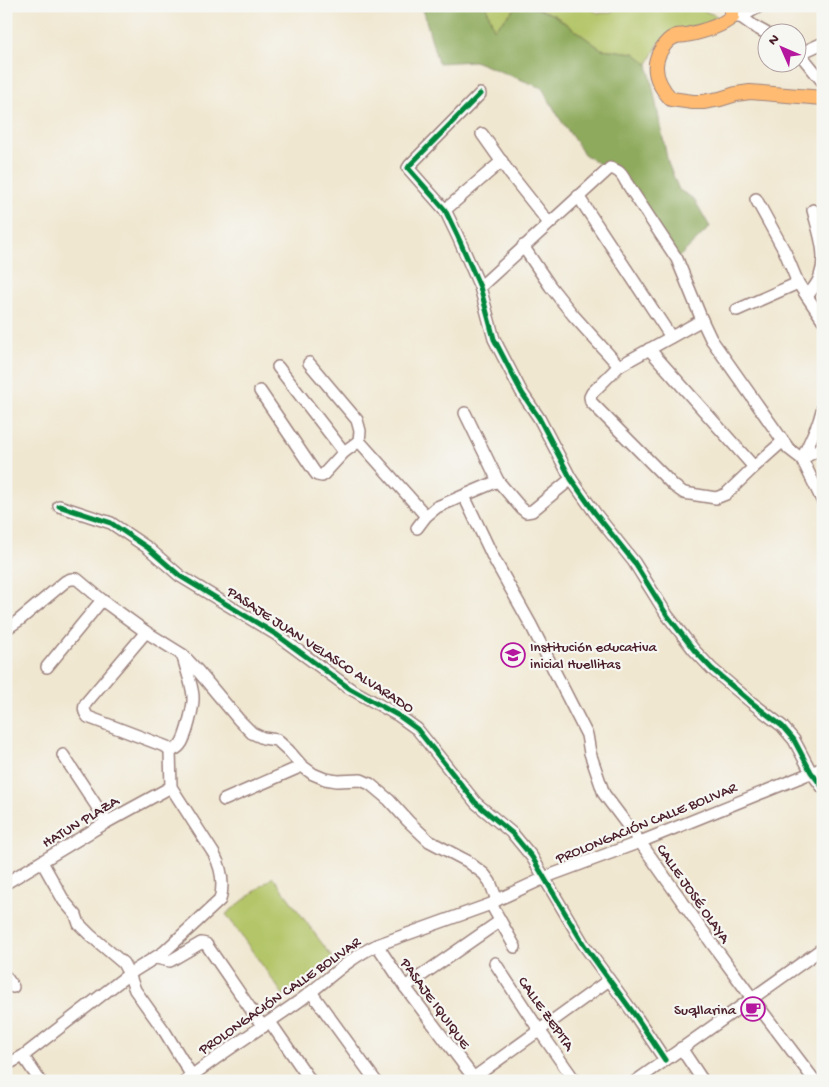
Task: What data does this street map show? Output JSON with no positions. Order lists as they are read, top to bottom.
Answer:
{
  "streets": {
    "street": [
      "PASAJE JUAN VELASCO ALVARADO",
      "HATUN PLAZA",
      "PROLONGACIÓN CALLE BOLIVAR",
      "CALLE JOSÉ OLAYA",
      "PASAJE IQUIQUE",
      "CALLE ZEPITA"
    ]
  },
  "crossings": [
    ["PASAJE JUAN VELASCO ALVARADO", "PROLONGACIÓN CALLE BOLIVAR"],
    ["PROLONGACIÓN CALLE BOLIVAR", "CALLE JOSÉ OLAYA"],
    ["PROLONGACIÓN CALLE BOLIVAR", "PASAJE IQUIQUE"]
  ],
  "places": {
    "school or university": ["Institución educativa inicial Huellitas"],
    "cafe": ["Suqllarina"]
  },
  "north": "top left"
}
